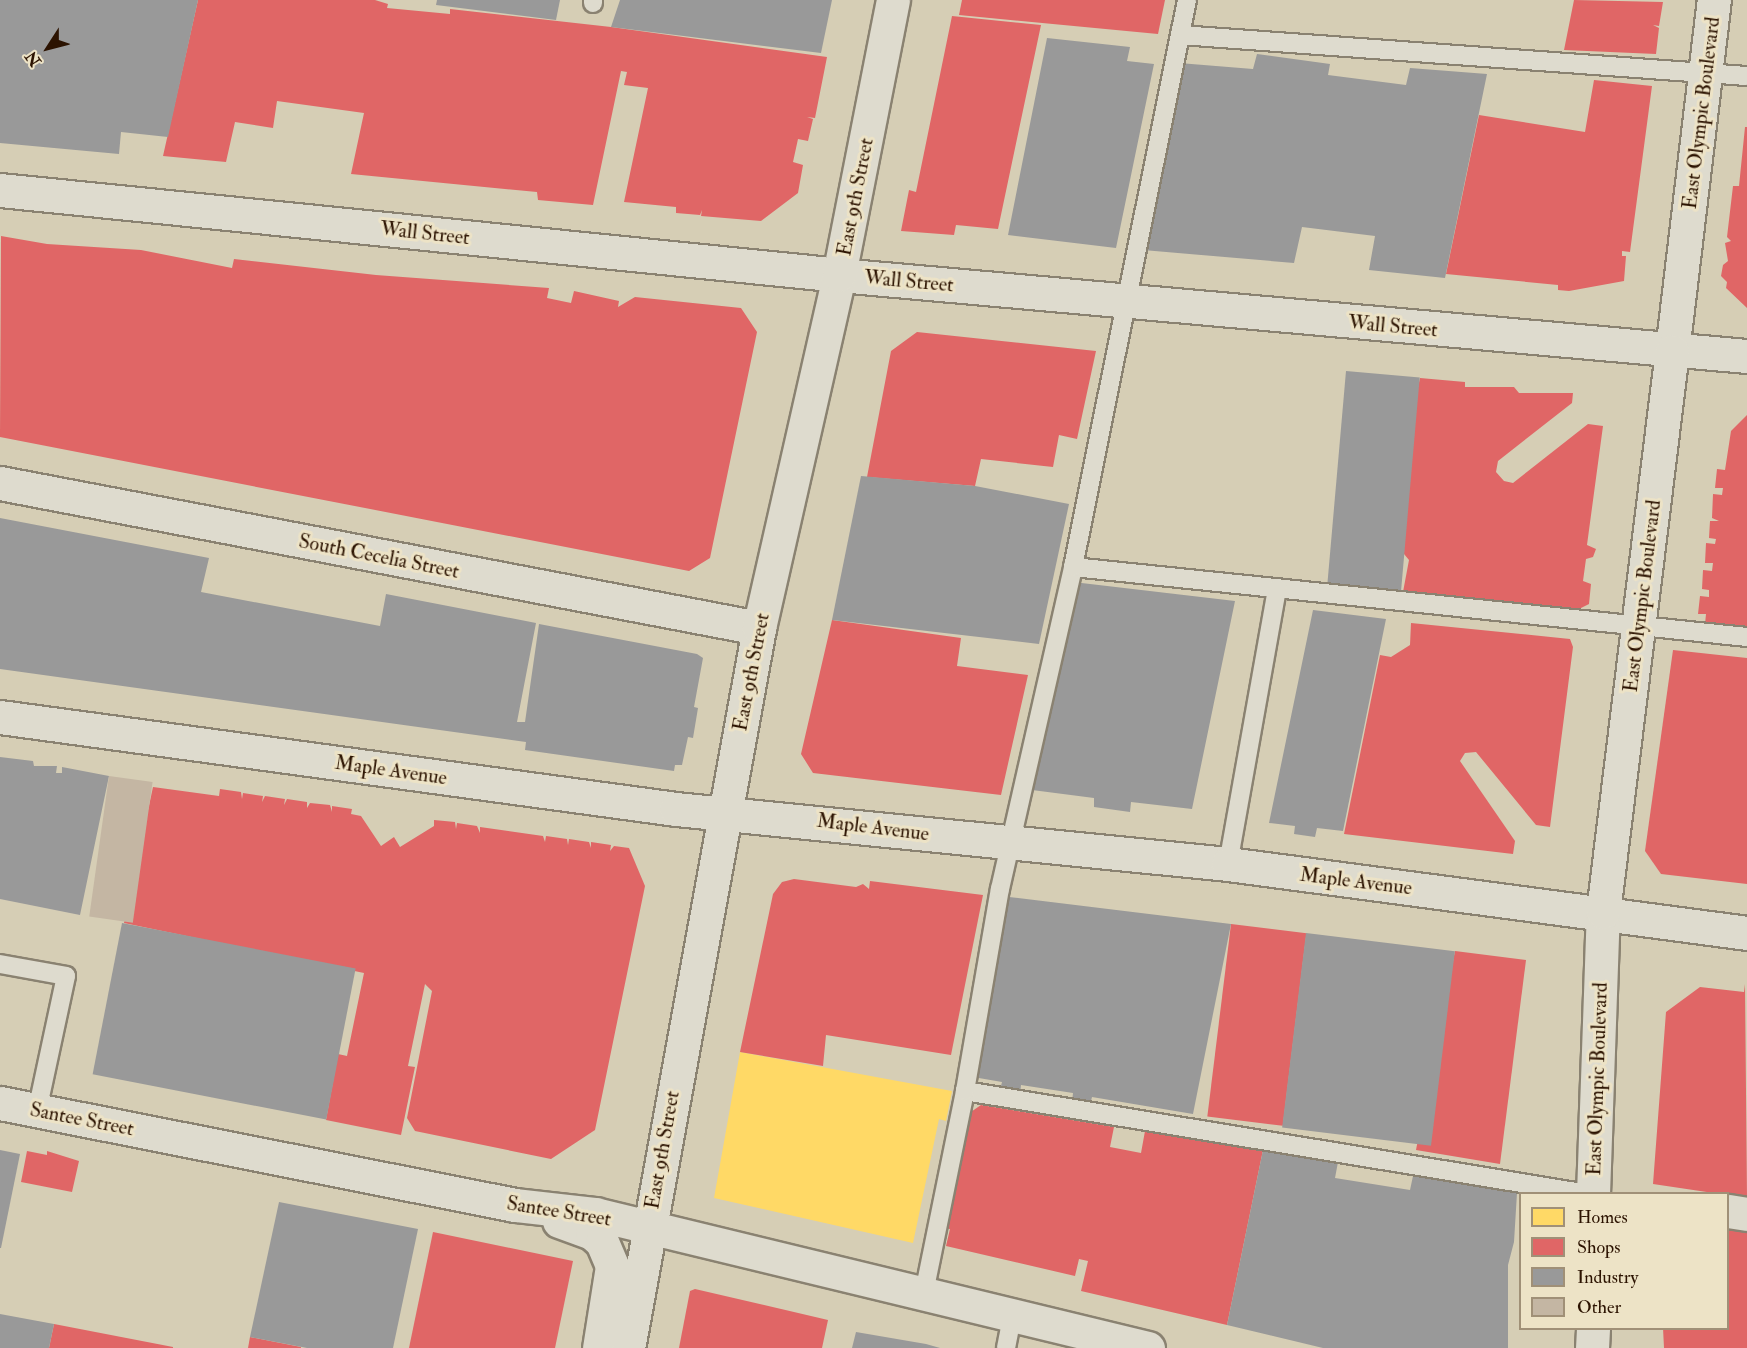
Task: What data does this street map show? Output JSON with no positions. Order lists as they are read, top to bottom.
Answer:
{
  "streets": {
    "street": [
      "East Olympic Boulevard",
      "East 9th Street",
      "Wall Street",
      "South Cecelia Street",
      "Maple Avenue",
      "Santee Street"
    ]
  },
  "crossings": [
    ["East Olympic Boulevard", "Wall Street"],
    ["East Olympic Boulevard", "Maple Avenue"],
    ["East 9th Street", "Wall Street"],
    ["East 9th Street", "South Cecelia Street"],
    ["East 9th Street", "Maple Avenue"],
    ["East 9th Street", "Santee Street"]
  ],
  "legend": [
    "Homes",
    "Shops",
    "Industry",
    "Other"
  ],
  "north": "bottom left"
}
